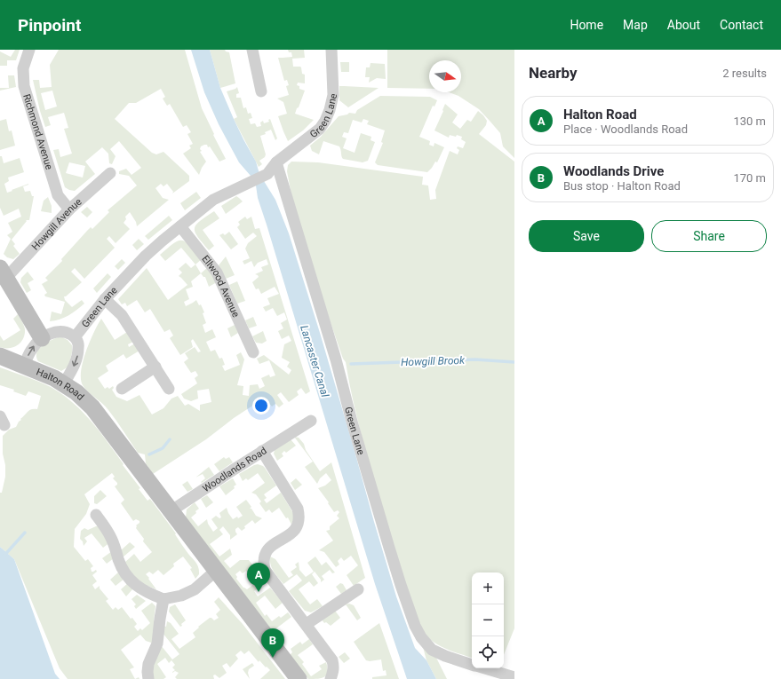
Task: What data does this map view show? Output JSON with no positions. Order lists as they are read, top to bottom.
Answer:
{
  "streets": {
    "street": [
      "Green Lane",
      "Richmond Avenue",
      "Howgill Avenue",
      "Ellwood Avenue",
      "Halton Road",
      "Woodlands Road"
    ]
  },
  "crossings": [
    ["Green Lane", "Ellwood Avenue"],
    ["Green Lane", "Halton Road"],
    ["Richmond Avenue", "Howgill Avenue"],
    ["Halton Road", "Woodlands Road"]
  ],
  "water": ["Lancaster Canal", "Howgill Brook"],
  "north": "right",
  "page": {
    "header": "Pinpoint",
    "nav": [
      "Home",
      "Map",
      "About",
      "Contact"
    ],
    "heading": ["Nearby", "2 results"],
    "list": [
      {
        "mark": "A",
        "name": "Halton Road",
        "note": "Place · Woodlands Road",
        "value": "130 m"
      },
      {
        "mark": "B",
        "name": "Woodlands Drive",
        "note": "Bus stop · Halton Road",
        "value": "170 m"
      }
    ],
    "buttons": ["Save", "Share"],
    "pins": ["A", "B"],
    "map_buttons": ["+", "−"]
  }
}
